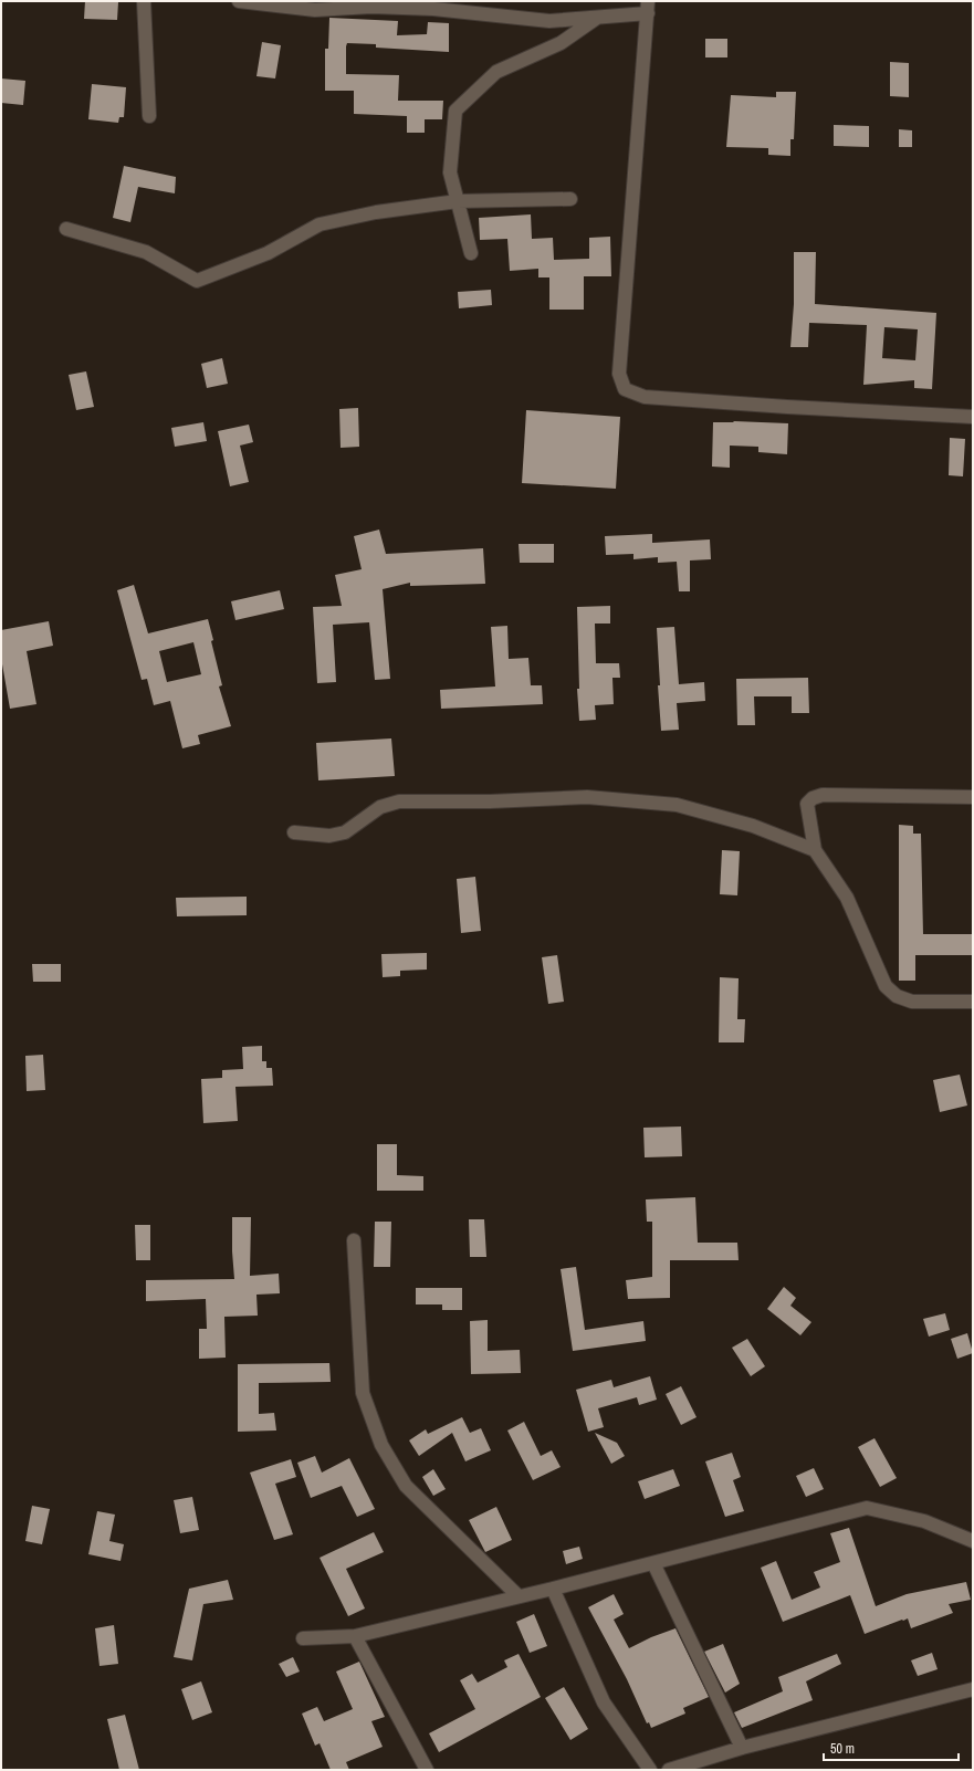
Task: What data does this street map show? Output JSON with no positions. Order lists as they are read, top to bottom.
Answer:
{
  "scale_bar": "50 m"
}
